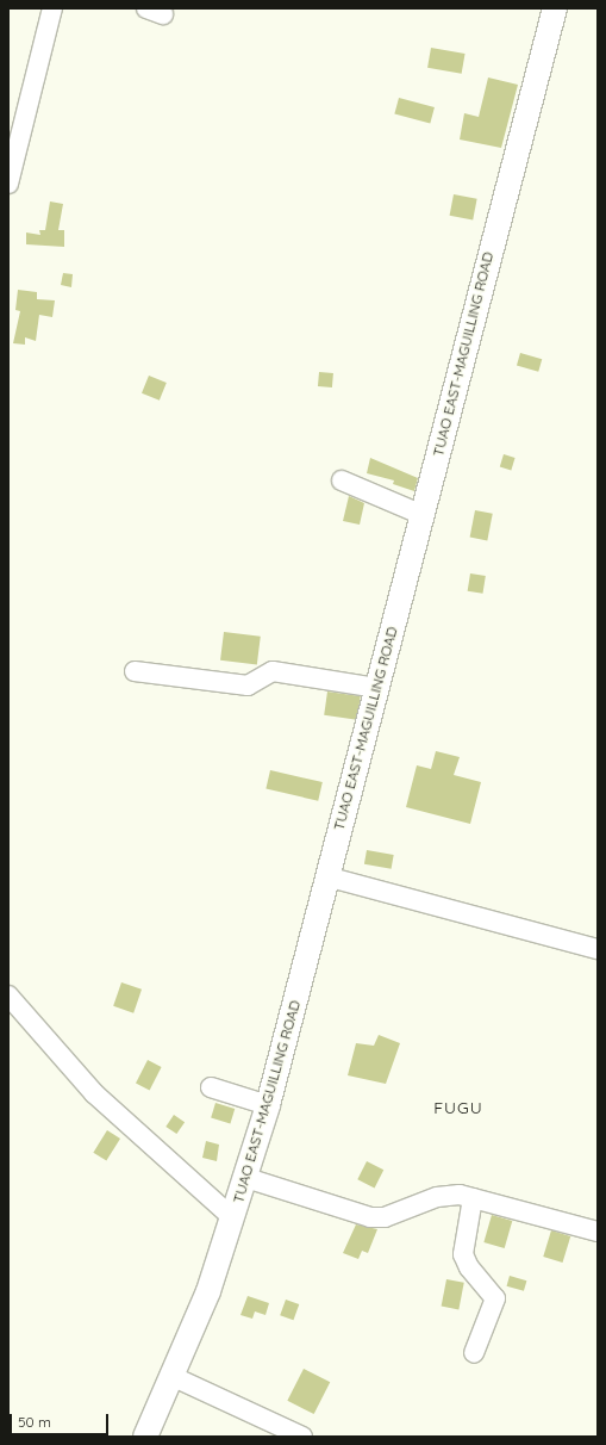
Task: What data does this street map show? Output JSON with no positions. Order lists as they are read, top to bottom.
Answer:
{
  "streets": {
    "main road": ["TUAO EAST-MAGUILLING ROAD"]
  },
  "districts": ["FUGU"],
  "scale_bar": "50 m"
}
